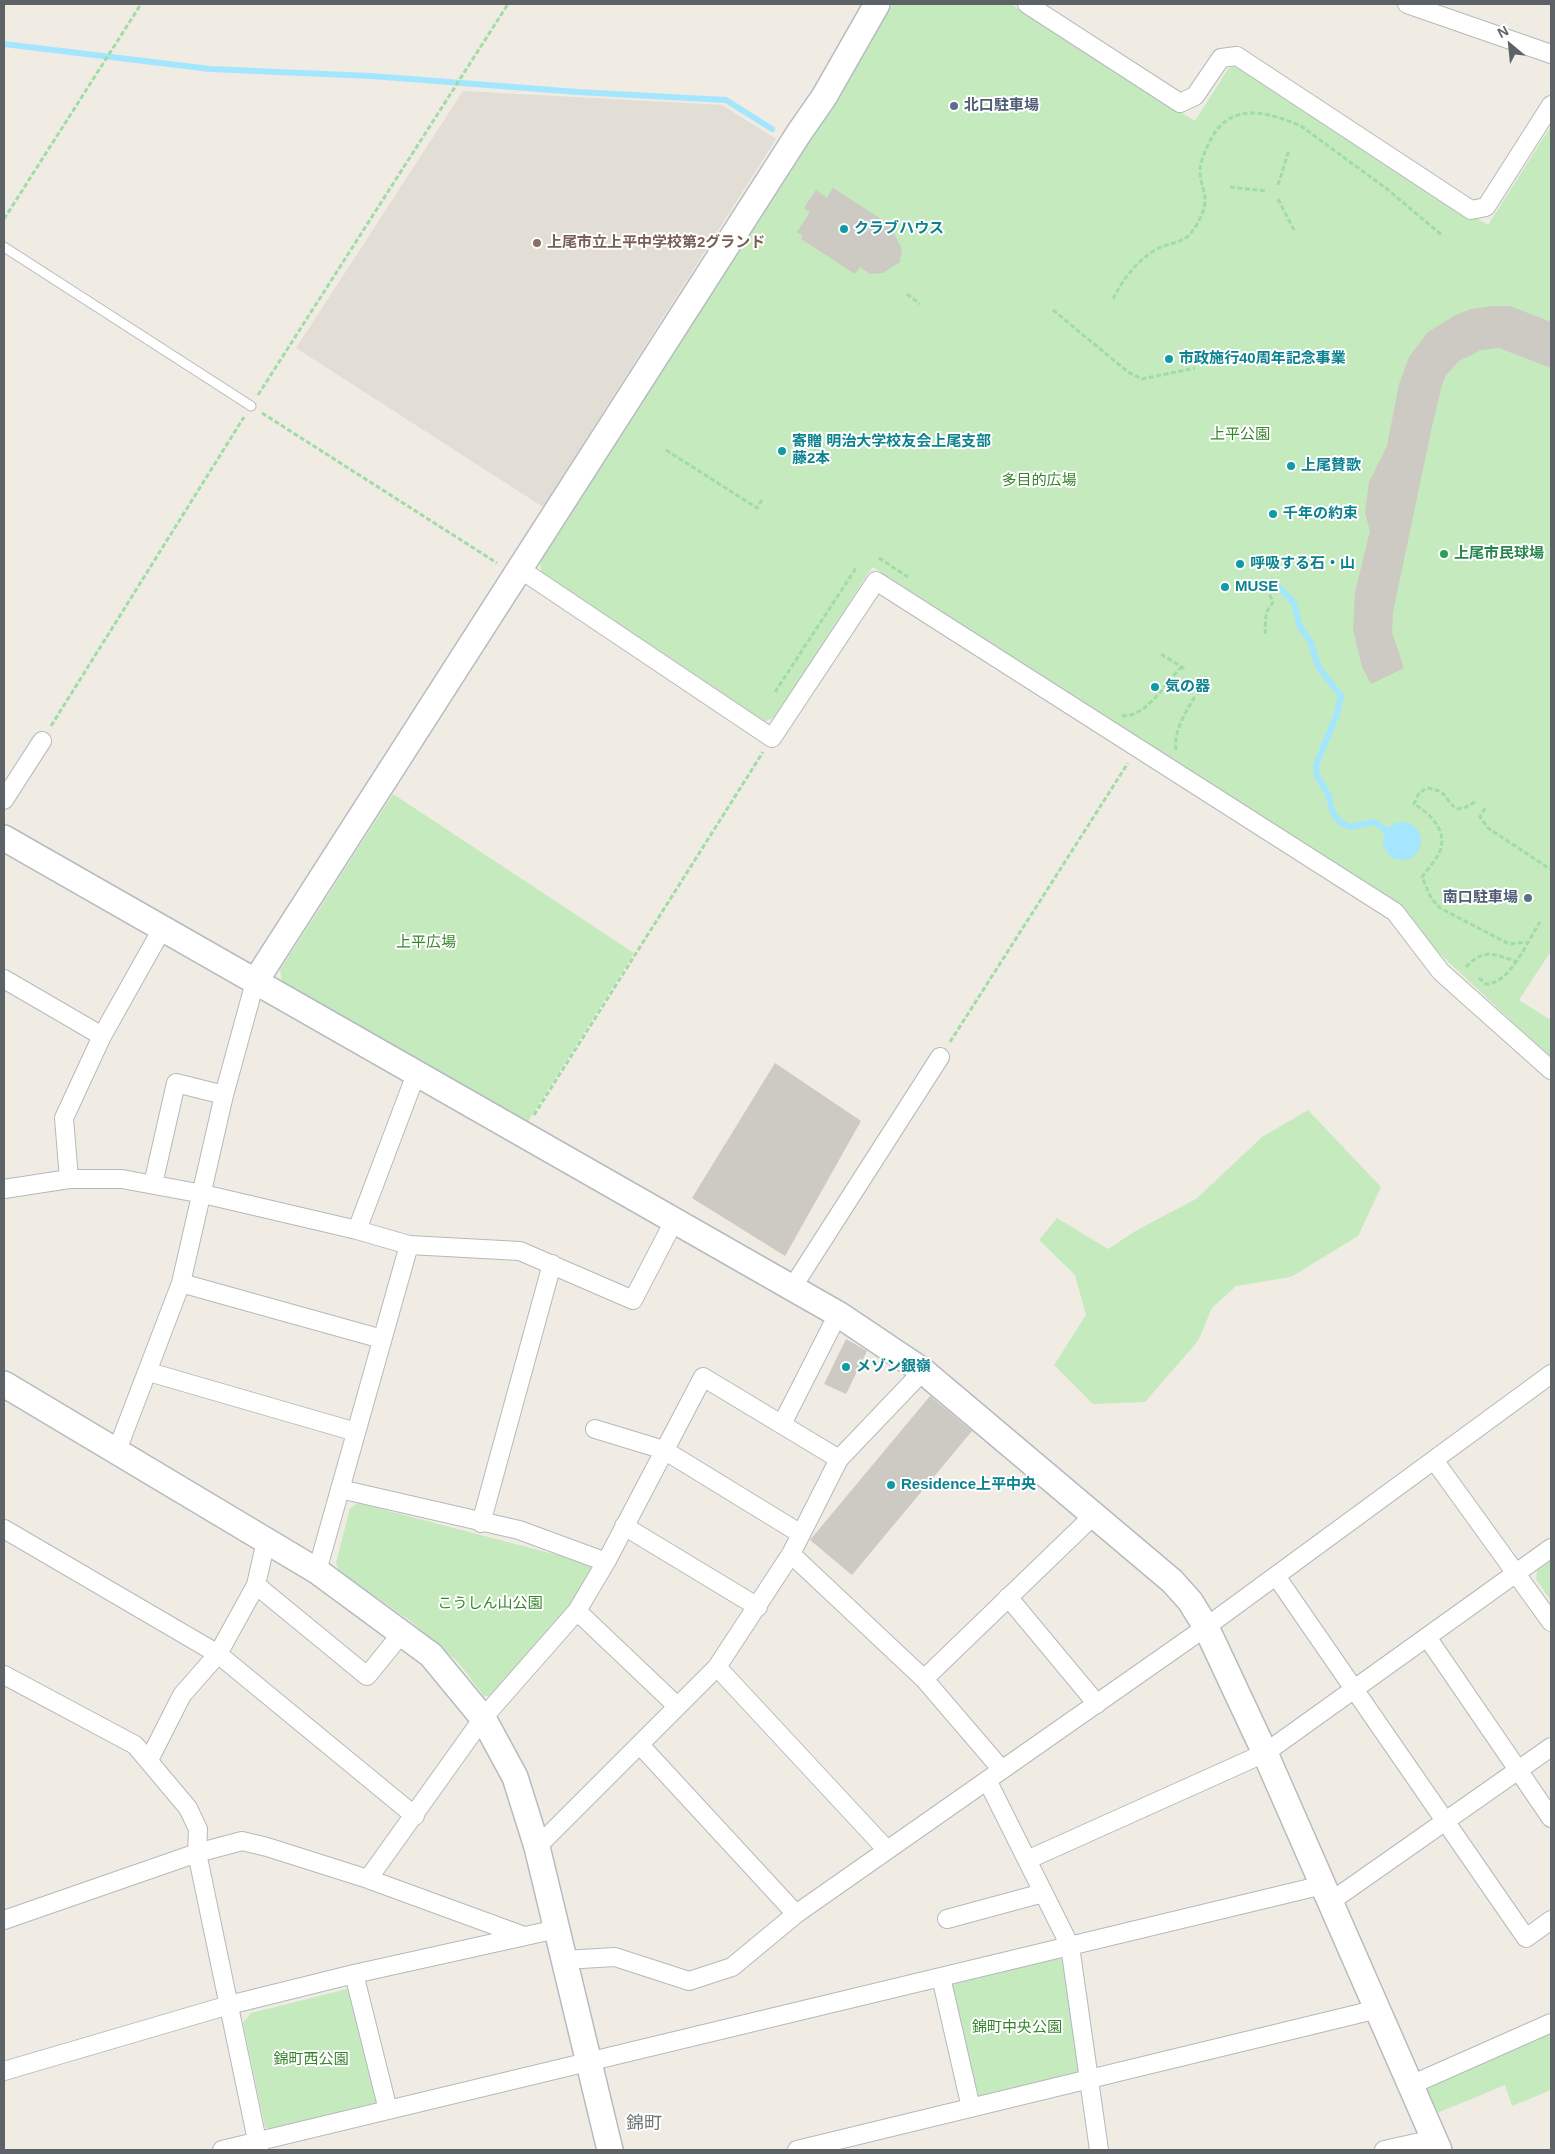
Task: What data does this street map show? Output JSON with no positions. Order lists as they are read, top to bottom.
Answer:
{
  "districts": ["錦町"],
  "parks": [
    "上平公園",
    "多目的広場",
    "上平広場",
    "こうしん山公園",
    "錦町中央公園",
    "錦町西公園"
  ],
  "places": [
    "北口駐車場",
    "クラブハウス",
    "上尾市立上平中学校第2グランド",
    "市政施行40周年記念事業",
    "寄贈 明治大学校友会上尾支部 藤2本",
    "上尾賛歌",
    "千年の約束",
    "上尾市民球場",
    "呼吸する石・山",
    "MUSE",
    "気の器",
    "南口駐車場",
    "メゾン銀嶺",
    "Residence上平中央"
  ],
  "north": "top left"
}
